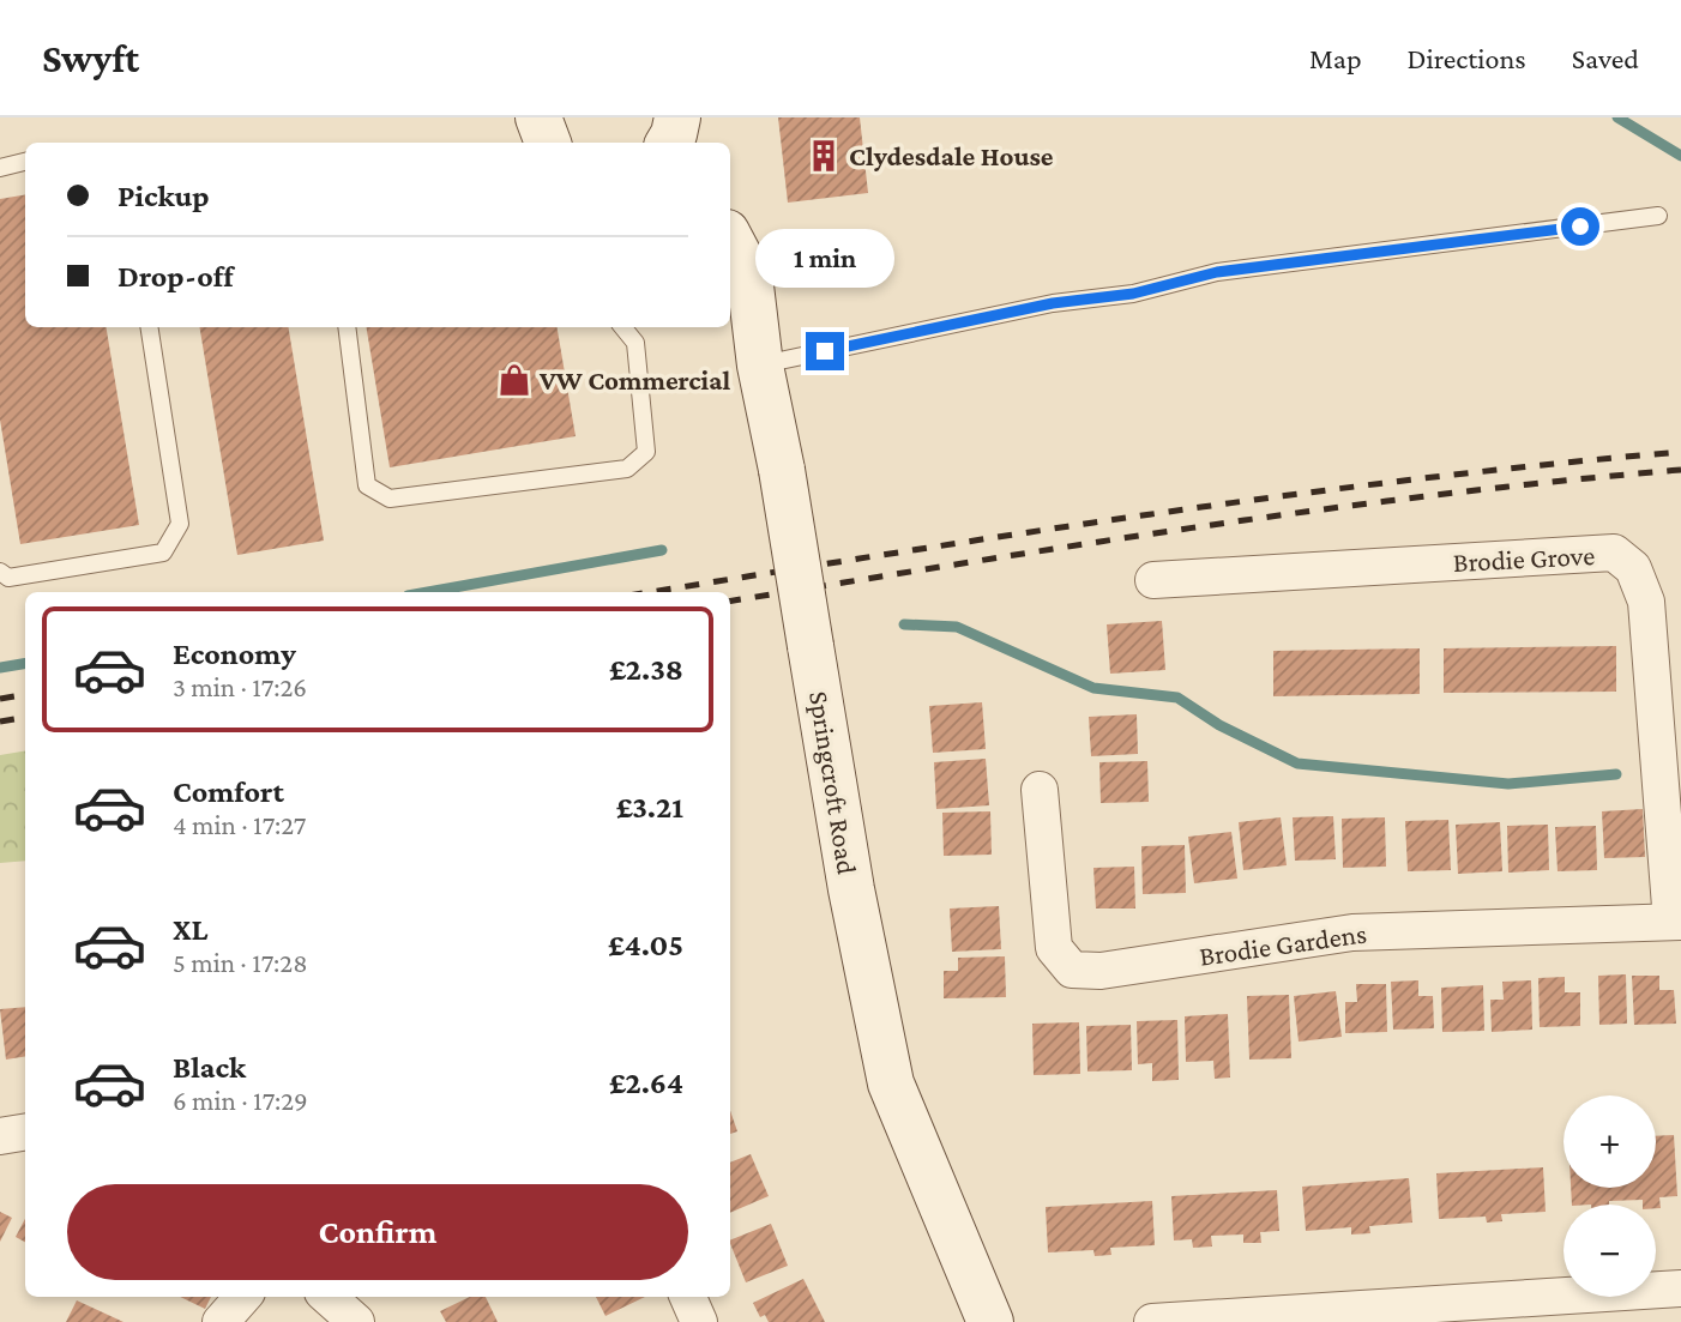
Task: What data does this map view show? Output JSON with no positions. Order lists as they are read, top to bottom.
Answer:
{
  "streets": {
    "street": ["Brodie Grove", "Springcroft Road", "Brodie Gardens"]
  },
  "crossings": [
    ["Brodie Grove", "Brodie Gardens"]
  ],
  "places": {
    "building": ["Clydesdale House"],
    "shop": ["VW Commercial"]
  },
  "page": {
    "header": "Swyft",
    "nav": ["Map", "Directions", "Saved"],
    "banner": ["Pickup", "Drop-off"],
    "bubble": "1 min",
    "list": [
      {
        "name": "Economy",
        "note": "3 min · 17:26",
        "value": "£2.38"
      },
      {
        "name": "Comfort",
        "note": "4 min · 17:27",
        "value": "£3.21"
      },
      {
        "name": "XL",
        "note": "5 min · 17:28",
        "value": "£4.05"
      },
      {
        "name": "Black",
        "note": "6 min · 17:29",
        "value": "£2.64"
      }
    ],
    "map_buttons": ["+", "−"],
    "buttons": "Confirm"
  }
}
